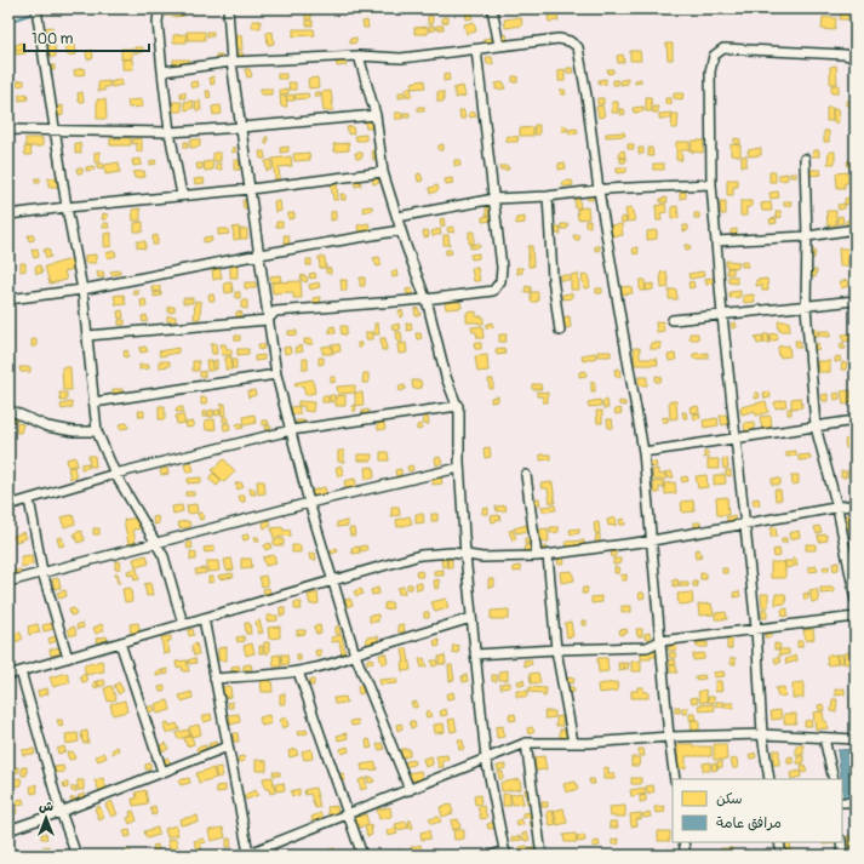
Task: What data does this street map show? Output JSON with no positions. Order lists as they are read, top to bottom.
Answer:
{
  "legend": ["سكن", "مرافق عامة"],
  "scale_bar": "100 m",
  "north": "top"
}
